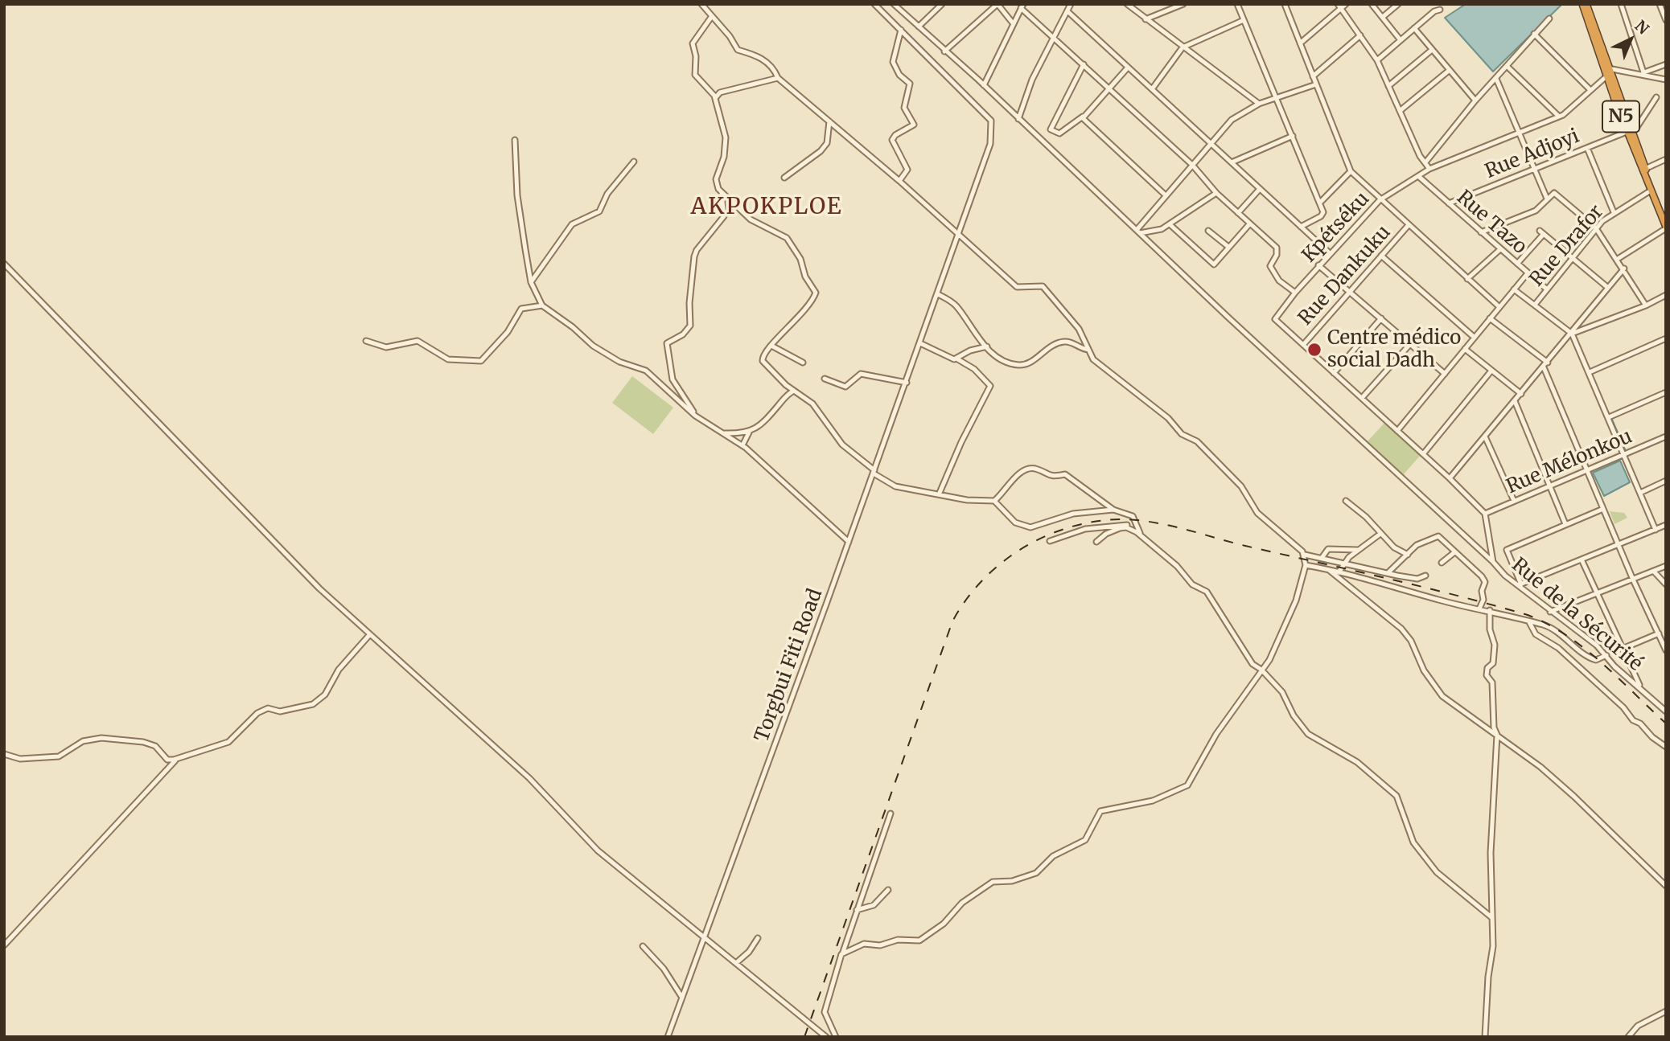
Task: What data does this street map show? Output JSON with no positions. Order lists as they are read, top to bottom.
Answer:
{
  "streets": {
    "highway": ["N5"],
    "street": [
      "Rue Adjoyi",
      "Rue Tazo",
      "Kpétséku",
      "Rue Drafor",
      "Rue Dankuku",
      "Rue Mélonkou",
      "Rue de la Sécurité",
      "Torgbui Fiti Road"
    ]
  },
  "crossings": [
    ["N5", "Rue Adjoyi"],
    ["N5", "Kpétséku"],
    ["N5", "Rue Drafor"],
    ["Rue Adjoyi", "Rue Tazo"],
    ["Rue Tazo", "Kpétséku"],
    ["Rue Tazo", "Rue Drafor"],
    ["Kpétséku", "Rue Dankuku"],
    ["Rue Mélonkou", "Rue de la Sécurité"]
  ],
  "districts": ["AKPOKPLOE"],
  "places": ["Centre médico social Dadh"],
  "north": "top right"
}
